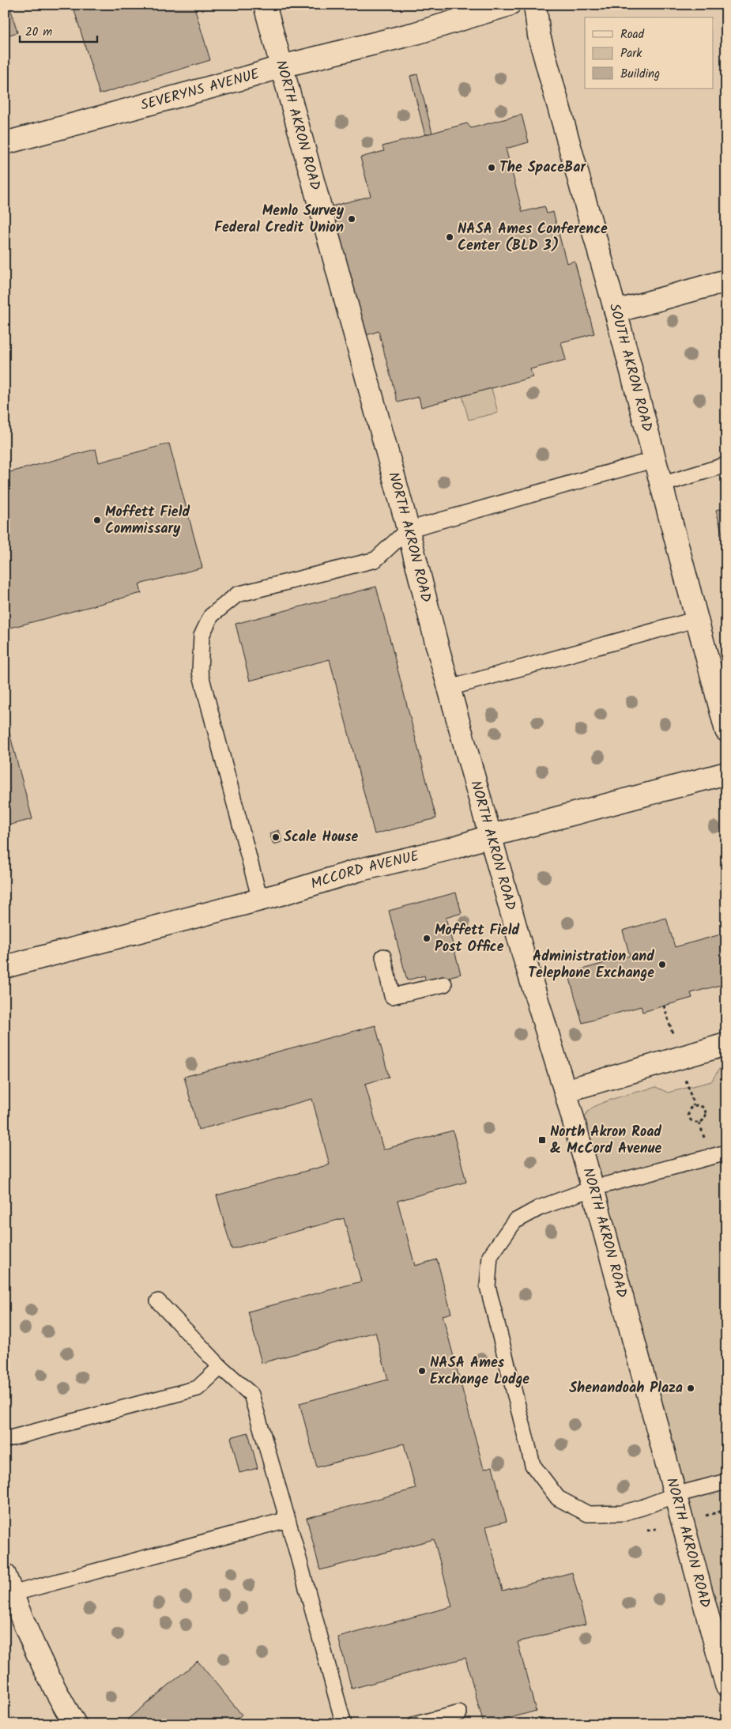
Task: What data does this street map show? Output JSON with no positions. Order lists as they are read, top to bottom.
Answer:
{
  "streets": {
    "street": [
      "SEVERYNS AVENUE",
      "NORTH AKRON ROAD",
      "SOUTH AKRON ROAD",
      "MCCORD AVENUE"
    ]
  },
  "crossings": [
    ["SEVERYNS AVENUE", "NORTH AKRON ROAD"],
    ["NORTH AKRON ROAD", "MCCORD AVENUE"]
  ],
  "places": {
    "other": [
      "The SpaceBar",
      "Menlo Survey Federal Credit Union",
      "NASA Ames Conference Center (BLD 3)",
      "Moffett Field Commissary",
      "Scale House",
      "Moffett Field Post Office",
      "Administration and Telephone Exchange",
      "NASA Ames Exchange Lodge",
      "Shenandoah Plaza"
    ],
    "transit": ["North Akron Road & McCord Avenue"]
  },
  "legend": ["Road", "Park", "Building"],
  "scale_bar": "20 m"
}
